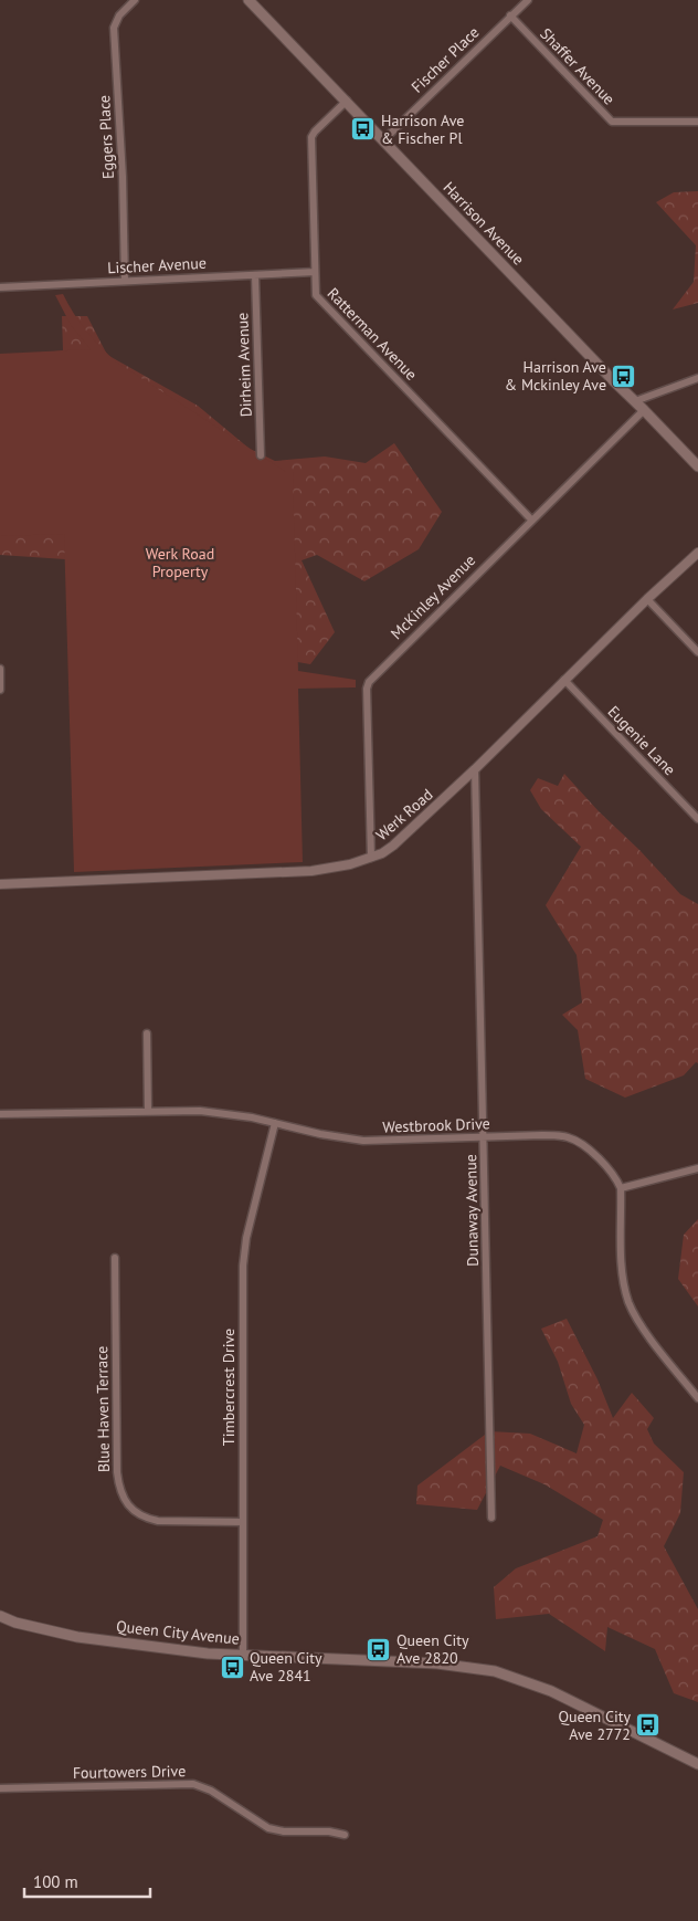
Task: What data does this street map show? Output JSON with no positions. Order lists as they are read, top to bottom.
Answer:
{
  "streets": {
    "main road": ["Harrison Avenue", "Queen City Avenue"],
    "street": [
      "Fischer Place",
      "Shaffer Avenue",
      "Eggers Place",
      "Lischer Avenue",
      "Ratterman Avenue",
      "Dirheim Avenue",
      "McKinley Avenue",
      "Eugenie Lane",
      "Werk Road",
      "Westbrook Drive",
      "Dunaway Avenue",
      "Timbercrest Drive",
      "Blue Haven Terrace",
      "Fourtowers Drive"
    ]
  },
  "crossings": [
    ["Fischer Place", "Shaffer Avenue"],
    ["Fischer Place", "Harrison Avenue"],
    ["Eggers Place", "Lischer Avenue"],
    ["Harrison Avenue", "Ratterman Avenue"],
    ["Harrison Avenue", "McKinley Avenue"],
    ["Lischer Avenue", "Ratterman Avenue"],
    ["Lischer Avenue", "Dirheim Avenue"],
    ["Ratterman Avenue", "McKinley Avenue"],
    ["McKinley Avenue", "Werk Road"],
    ["Eugenie Lane", "Werk Road"],
    ["Werk Road", "Dunaway Avenue"],
    ["Westbrook Drive", "Dunaway Avenue"],
    ["Westbrook Drive", "Timbercrest Drive"],
    ["Timbercrest Drive", "Blue Haven Terrace"],
    ["Timbercrest Drive", "Queen City Avenue"]
  ],
  "parks": ["Werk Road Property"],
  "places": {
    "bus stop": [
      "Harrison Ave & Fischer Pl",
      "Harrison Ave & Mckinley Ave",
      "Queen City Ave 2820",
      "Queen City Ave 2841",
      "Queen City Ave 2772"
    ]
  },
  "scale_bar": "100 m"
}
